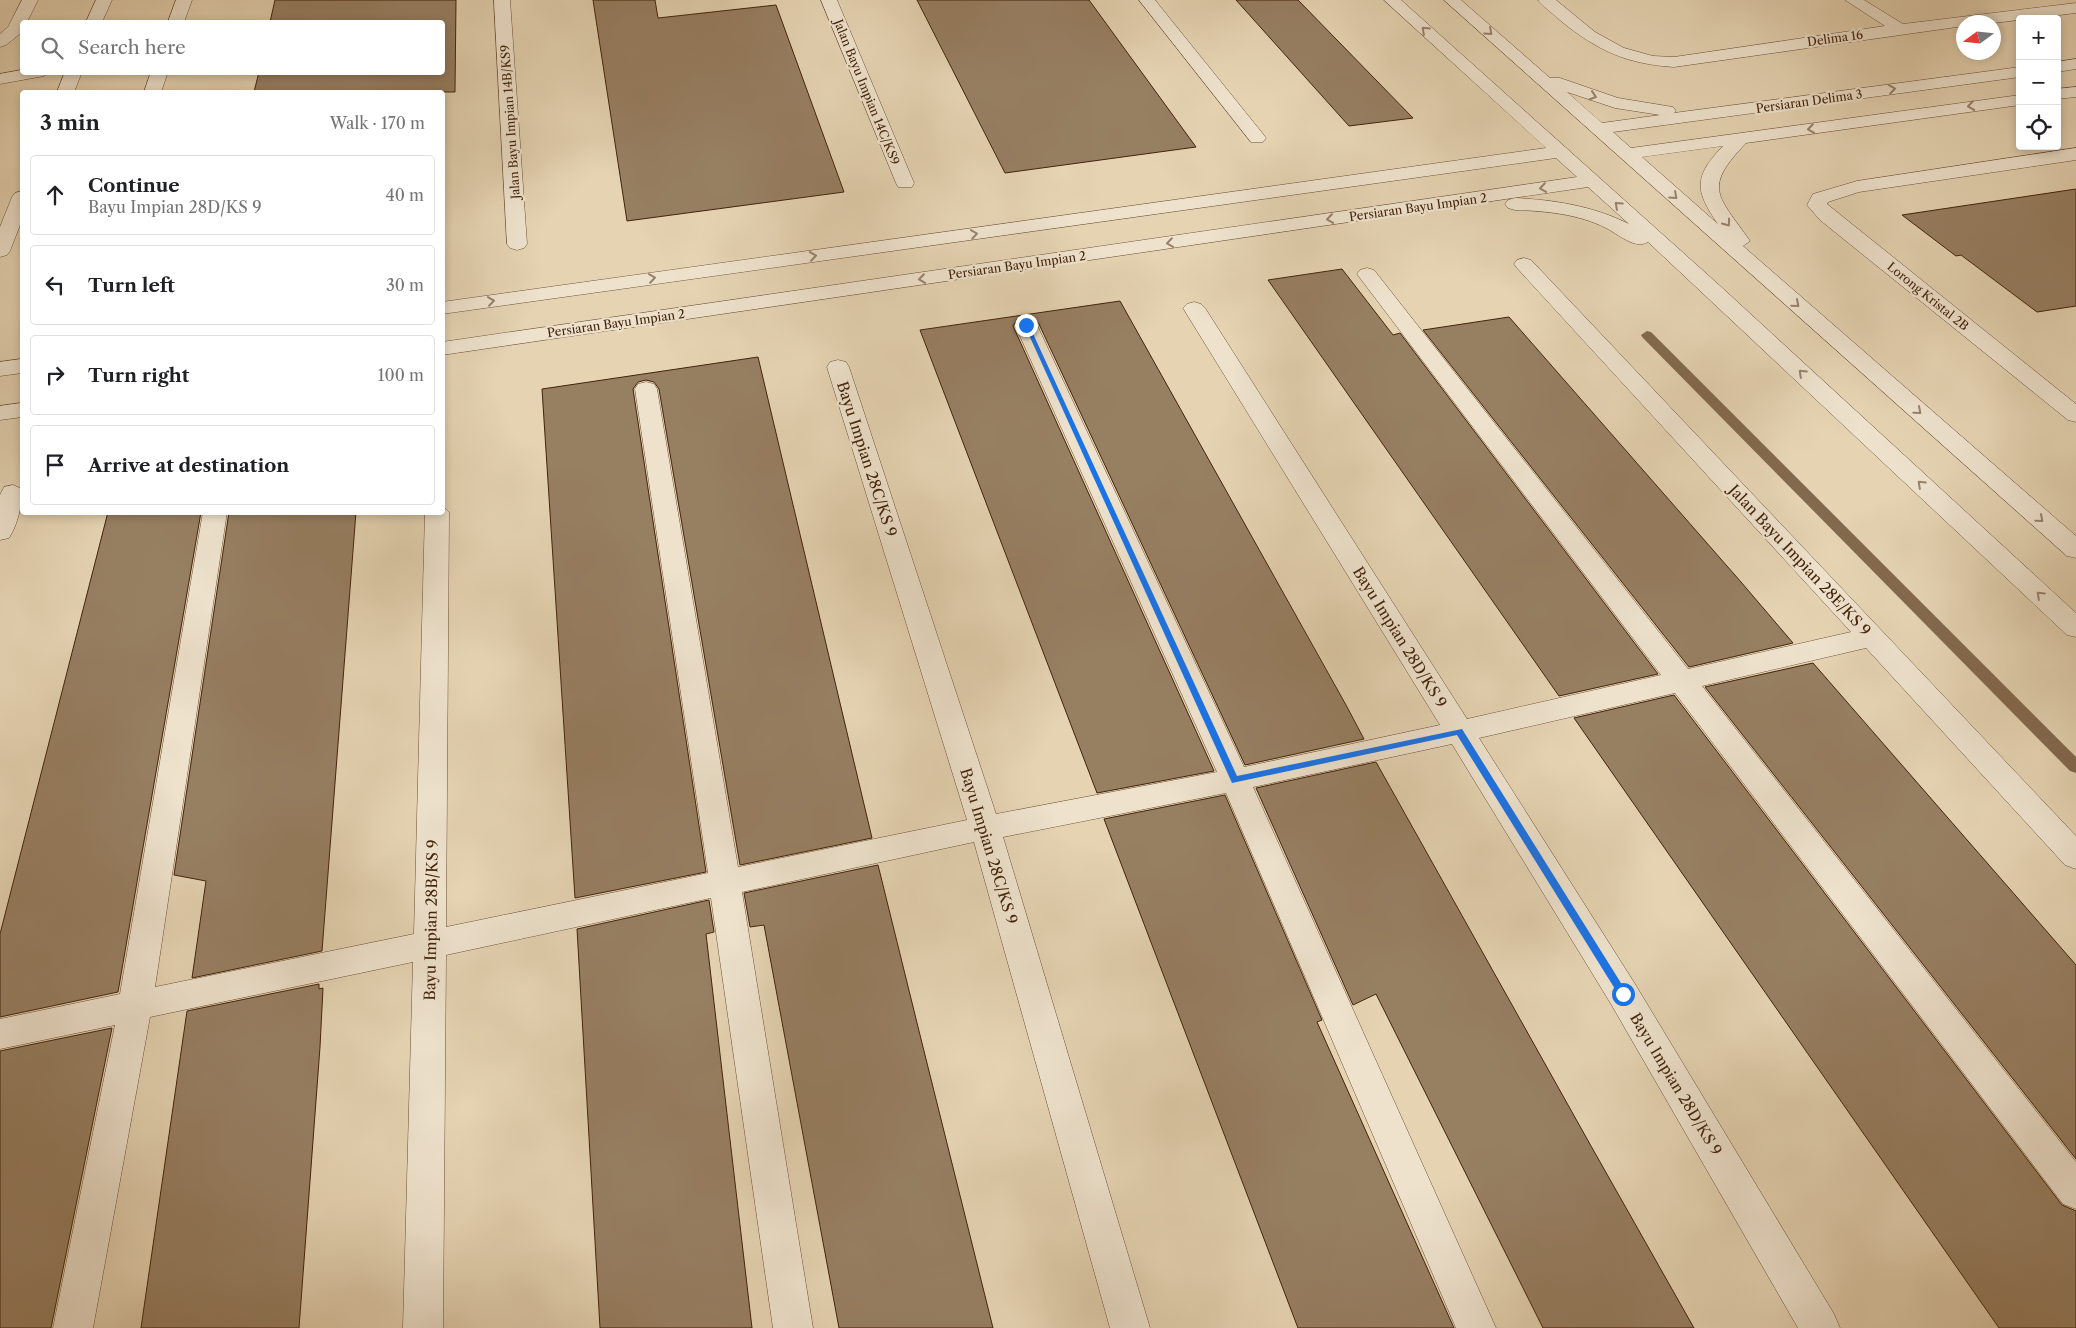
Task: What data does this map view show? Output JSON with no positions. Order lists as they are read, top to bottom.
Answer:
{
  "streets": {
    "street": [
      "Delima 16",
      "Jalan Bayu Impian 14C/KS9",
      "Persiaran Delima 3",
      "Jalan Bayu Impian 14B/KS9",
      "Persiaran Bayu Impian 2",
      "Lorong Kristal 2B",
      "Bayu Impian 28C/KS 9",
      "Jalan Bayu Impian 28E/KS 9",
      "Bayu Impian 28D/KS 9",
      "Bayu Impian 28B/KS 9"
    ]
  },
  "north": "left",
  "page": {
    "map_buttons": ["+", "−"],
    "search": "Search here",
    "heading": ["3 min", "Walk · 170 m"],
    "list": [
      ["Continue", "Bayu Impian 28D/KS 9", "40 m"],
      ["Turn left", "30 m"],
      ["Turn right", "100 m"],
      "Arrive at destination"
    ]
  }
}
